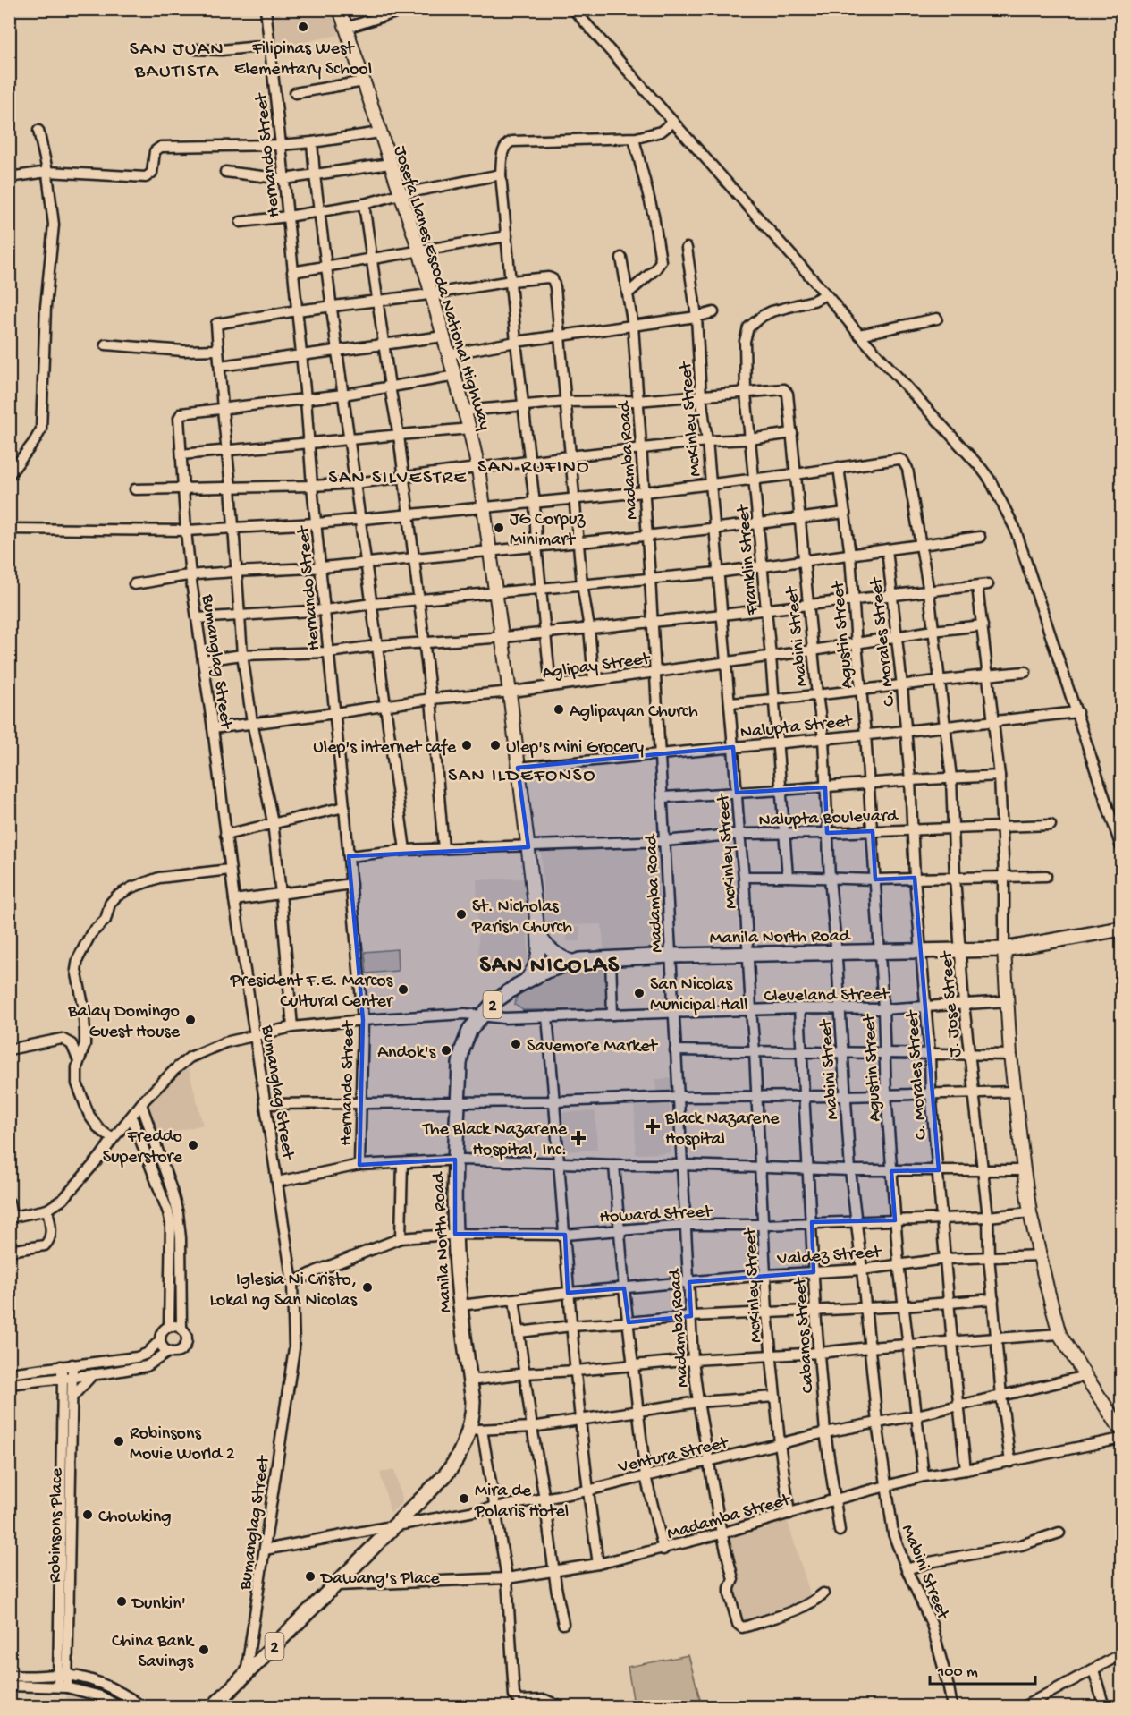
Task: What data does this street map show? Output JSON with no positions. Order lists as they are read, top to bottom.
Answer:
{
  "streets": {
    "highway": ["Manila North Road", "2"],
    "main road": ["Josefa Llanes Escoda National Highway"],
    "street": [
      "Hernando Street",
      "McKinley Street",
      "Madamba Road",
      "Franklin Street",
      "Agustin Street",
      "Mabini Street",
      "C. Morales Street",
      "Bumanglag Street",
      "Aglipay Street",
      "Nalupta Street",
      "Nalupta Boulevard",
      "Cleveland Street",
      "J. Jose Street",
      "Howard Street",
      "Valdez Street",
      "Cabanos Street",
      "Ventura Street",
      "Madamba Street",
      "Robinsons Place"
    ]
  },
  "crossings": [
    ["Hernando Street", "Aglipay Street"],
    ["Hernando Street", "Nalupta Boulevard"],
    ["Josefa Llanes Escoda National Highway", "Aglipay Street"],
    ["Josefa Llanes Escoda National Highway", "Nalupta Street"],
    ["Josefa Llanes Escoda National Highway", "Nalupta Boulevard"],
    ["Josefa Llanes Escoda National Highway", "Manila North Road"],
    ["McKinley Street", "Aglipay Street"],
    ["McKinley Street", "Nalupta Street"],
    ["McKinley Street", "Nalupta Boulevard"],
    ["McKinley Street", "Manila North Road"],
    ["McKinley Street", "Cleveland Street"],
    ["McKinley Street", "Howard Street"],
    ["McKinley Street", "Valdez Street"],
    ["McKinley Street", "Ventura Street"],
    ["McKinley Street", "Madamba Street"],
    ["Madamba Road", "Aglipay Street"],
    ["Madamba Road", "Nalupta Street"],
    ["Madamba Road", "Nalupta Boulevard"],
    ["Madamba Road", "Manila North Road"],
    ["Madamba Road", "Cleveland Street"],
    ["Madamba Road", "Howard Street"],
    ["Madamba Road", "Valdez Street"],
    ["Madamba Road", "Ventura Street"],
    ["Madamba Road", "Madamba Street"],
    ["Franklin Street", "Mabini Street"],
    ["Franklin Street", "Aglipay Street"],
    ["Franklin Street", "Nalupta Street"],
    ["Franklin Street", "Nalupta Boulevard"],
    ["Agustin Street", "Aglipay Street"],
    ["Agustin Street", "Nalupta Street"],
    ["Agustin Street", "Nalupta Boulevard"],
    ["Agustin Street", "Manila North Road"],
    ["Agustin Street", "Cleveland Street"],
    ["Agustin Street", "J. Jose Street"],
    ["Agustin Street", "Howard Street"],
    ["Agustin Street", "Valdez Street"],
    ["Agustin Street", "Ventura Street"],
    ["Agustin Street", "Madamba Street"],
    ["Mabini Street", "Aglipay Street"],
    ["Mabini Street", "Nalupta Street"],
    ["Mabini Street", "Nalupta Boulevard"],
    ["Mabini Street", "Manila North Road"],
    ["Mabini Street", "Cleveland Street"],
    ["Mabini Street", "Howard Street"],
    ["Mabini Street", "Valdez Street"],
    ["Mabini Street", "Ventura Street"],
    ["Mabini Street", "Madamba Street"],
    ["C. Morales Street", "Aglipay Street"],
    ["C. Morales Street", "Nalupta Street"],
    ["C. Morales Street", "Nalupta Boulevard"],
    ["C. Morales Street", "Manila North Road"],
    ["C. Morales Street", "Cleveland Street"],
    ["C. Morales Street", "Howard Street"],
    ["C. Morales Street", "Valdez Street"],
    ["C. Morales Street", "Ventura Street"],
    ["C. Morales Street", "Madamba Street"],
    ["Bumanglag Street", "Aglipay Street"],
    ["Bumanglag Street", "Manila North Road"],
    ["Bumanglag Street", "Howard Street"],
    ["Bumanglag Street", "Ventura Street"],
    ["Aglipay Street", "J. Jose Street"],
    ["Nalupta Street", "J. Jose Street"],
    ["Nalupta Boulevard", "J. Jose Street"],
    ["Manila North Road", "Cleveland Street"],
    ["Manila North Road", "J. Jose Street"],
    ["Manila North Road", "Howard Street"],
    ["Manila North Road", "Valdez Street"],
    ["Manila North Road", "Ventura Street"],
    ["Manila North Road", "Madamba Street"],
    ["Cleveland Street", "J. Jose Street"],
    ["Cleveland Street", "Cabanos Street"],
    ["J. Jose Street", "Howard Street"],
    ["J. Jose Street", "Valdez Street"],
    ["J. Jose Street", "Ventura Street"],
    ["J. Jose Street", "Madamba Street"],
    ["Howard Street", "Cabanos Street"],
    ["Valdez Street", "Cabanos Street"],
    ["Cabanos Street", "Ventura Street"],
    ["Cabanos Street", "Madamba Street"]
  ],
  "districts": [
    "SAN JUAN BAUTISTA",
    "SAN RUFINO",
    "SAN SILVESTRE",
    "SAN ILDEFONSO",
    "SAN NICOLAS"
  ],
  "places": {
    "other": [
      "Filipinas West Elementary School",
      "JG Corpuz Minimart",
      "Aglipayan Church",
      "Ulep's internet cafe",
      "Ulep's Mini Grocery",
      "St. Nicholas Parish Church",
      "President F.E. Marcos Cultural Center",
      "San Nicolas Municipal Hall",
      "Balay Domingo Guest House",
      "Savemore Market",
      "Andok's",
      "Freddo Superstore",
      "Iglesia Ni Cristo, Lokal ng San Nicolas",
      "Robinsons Movie World 2",
      "Mira de Polaris Hotel",
      "Chowking",
      "Dawang's Place",
      "Dunkin'",
      "China Bank Savings"
    ],
    "health": ["Black Nazarene Hospital", "The Black Nazarene Hospital, Inc."]
  },
  "scale_bar": "100 m"
}
